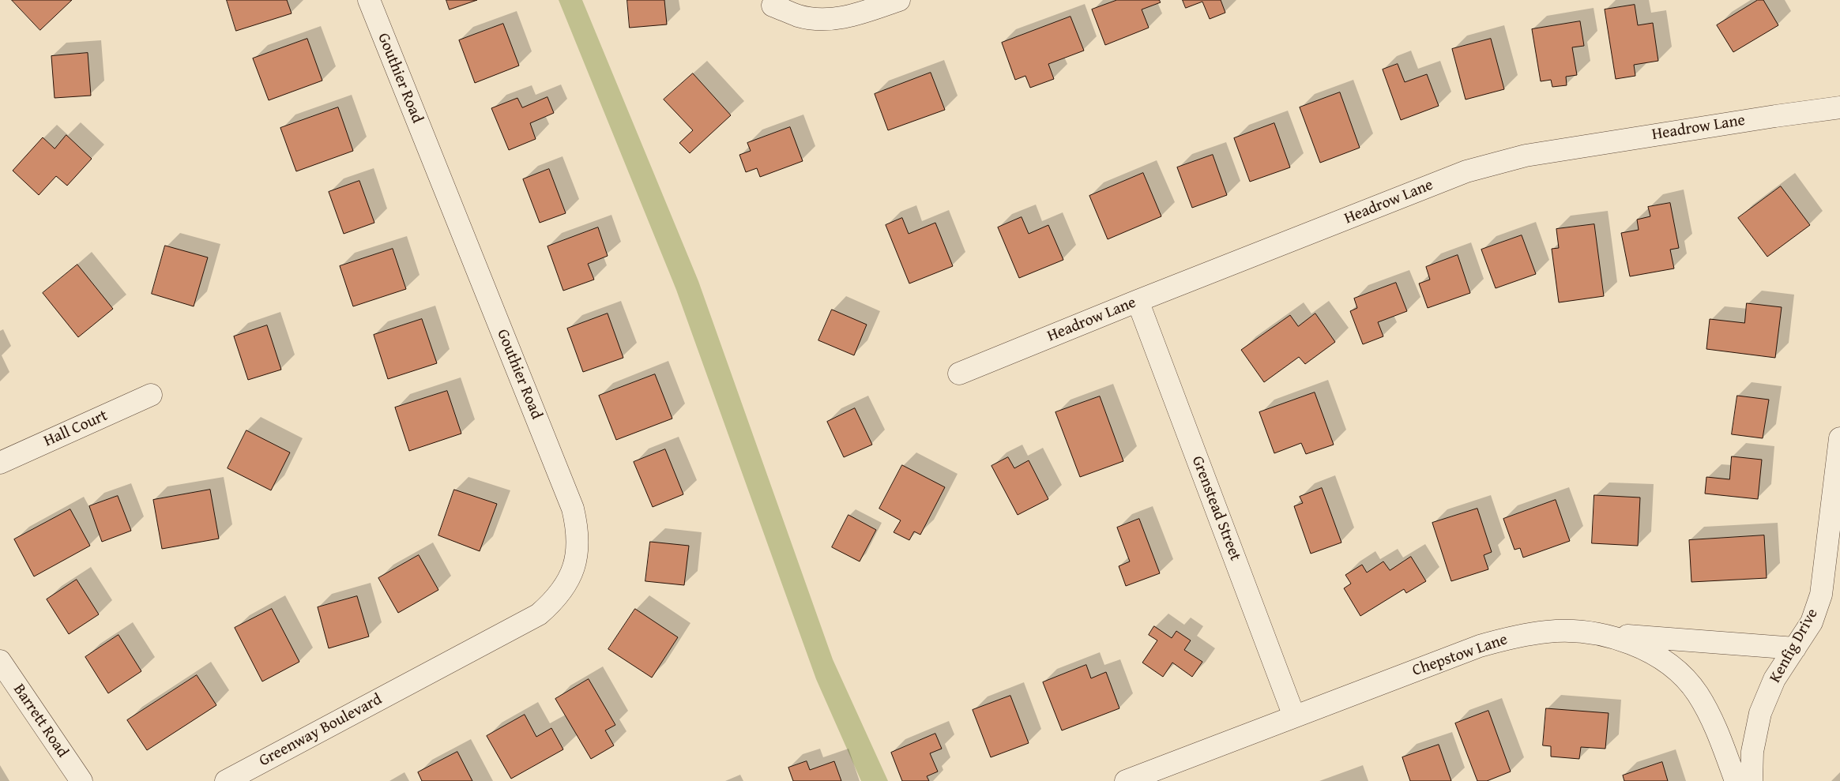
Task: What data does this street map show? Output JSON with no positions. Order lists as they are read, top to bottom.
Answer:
{
  "streets": {
    "street": [
      "Gouthier Road",
      "Headrow Lane",
      "Hall Court",
      "Grenstead Street",
      "Kenfig Drive",
      "Chepstow Lane",
      "Barrett Road",
      "Greenway Boulevard"
    ]
  },
  "crossings": [
    ["Gouthier Road", "Greenway Boulevard"],
    ["Headrow Lane", "Grenstead Street"],
    ["Grenstead Street", "Chepstow Lane"]
  ]
}
